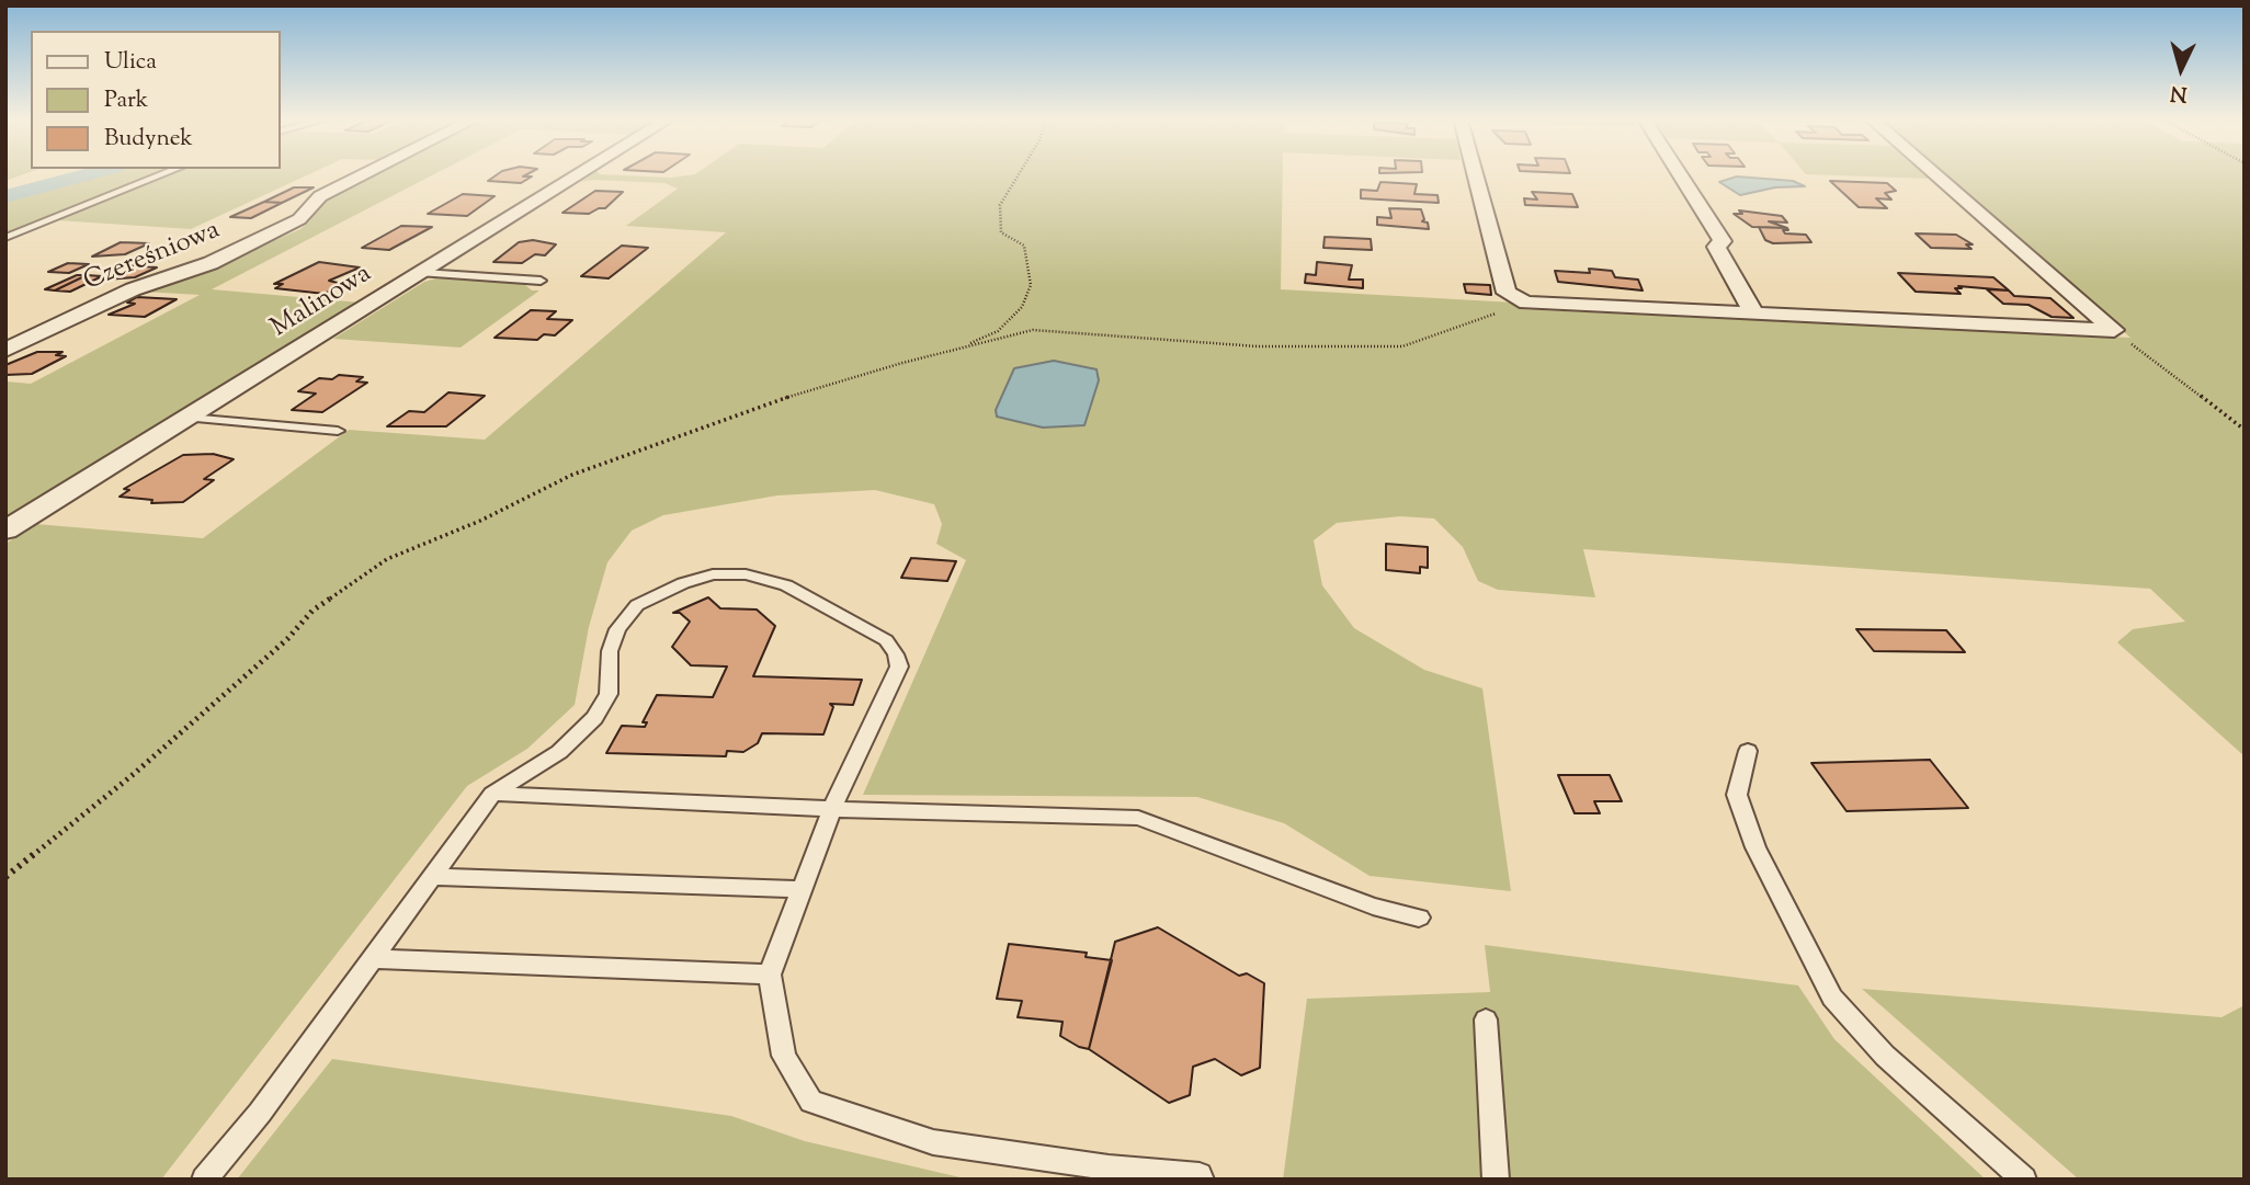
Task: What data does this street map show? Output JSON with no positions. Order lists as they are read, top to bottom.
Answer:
{
  "streets": {
    "street": ["Czereśniowa", "Malinowa"]
  },
  "legend": ["Ulica", "Park", "Budynek"],
  "north": "bottom"
}
